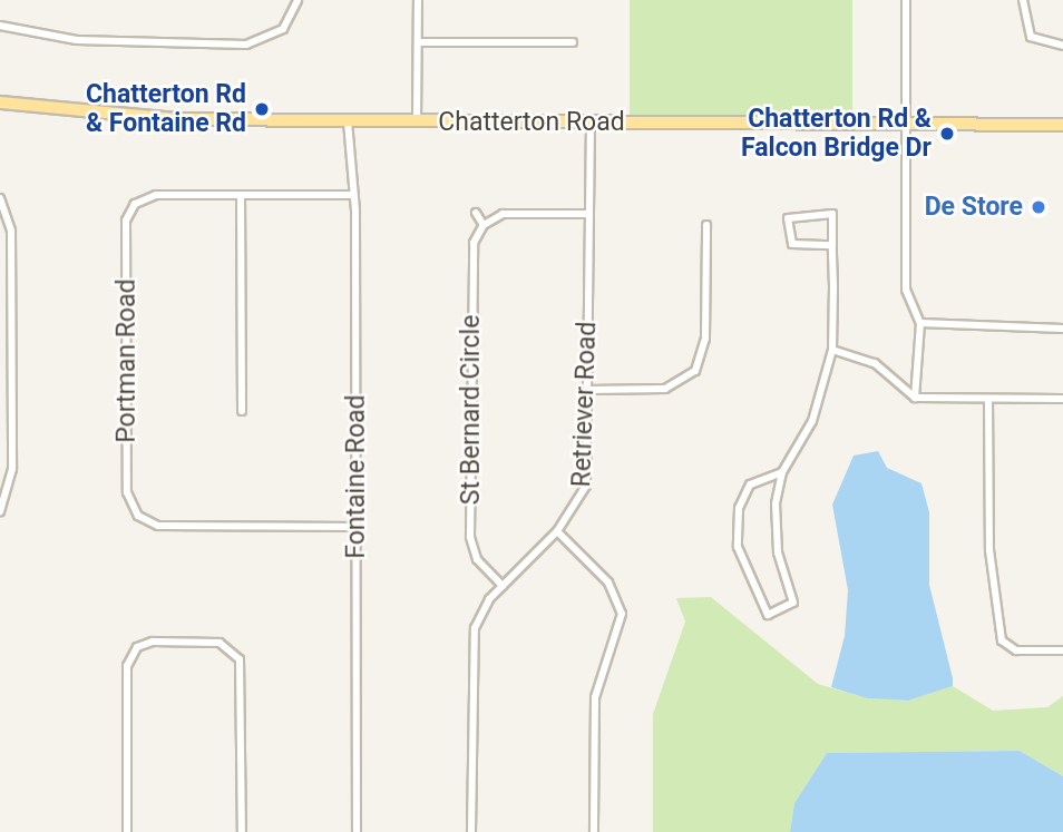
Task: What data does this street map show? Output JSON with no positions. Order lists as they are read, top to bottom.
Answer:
{
  "streets": {
    "main road": ["Chatterton Road"],
    "street": [
      "Portman Road",
      "Retriever Road",
      "St Bernard Circle",
      "Fontaine Road"
    ]
  },
  "crossings": [
    ["Chatterton Road", "Retriever Road"],
    ["Chatterton Road", "Fontaine Road"],
    ["Portman Road", "Fontaine Road"],
    ["Retriever Road", "St Bernard Circle"]
  ],
  "places": ["Chatterton Rd & Fontaine Rd", "Chatterton Rd & Falcon Bridge Dr", "De Store"]
}
